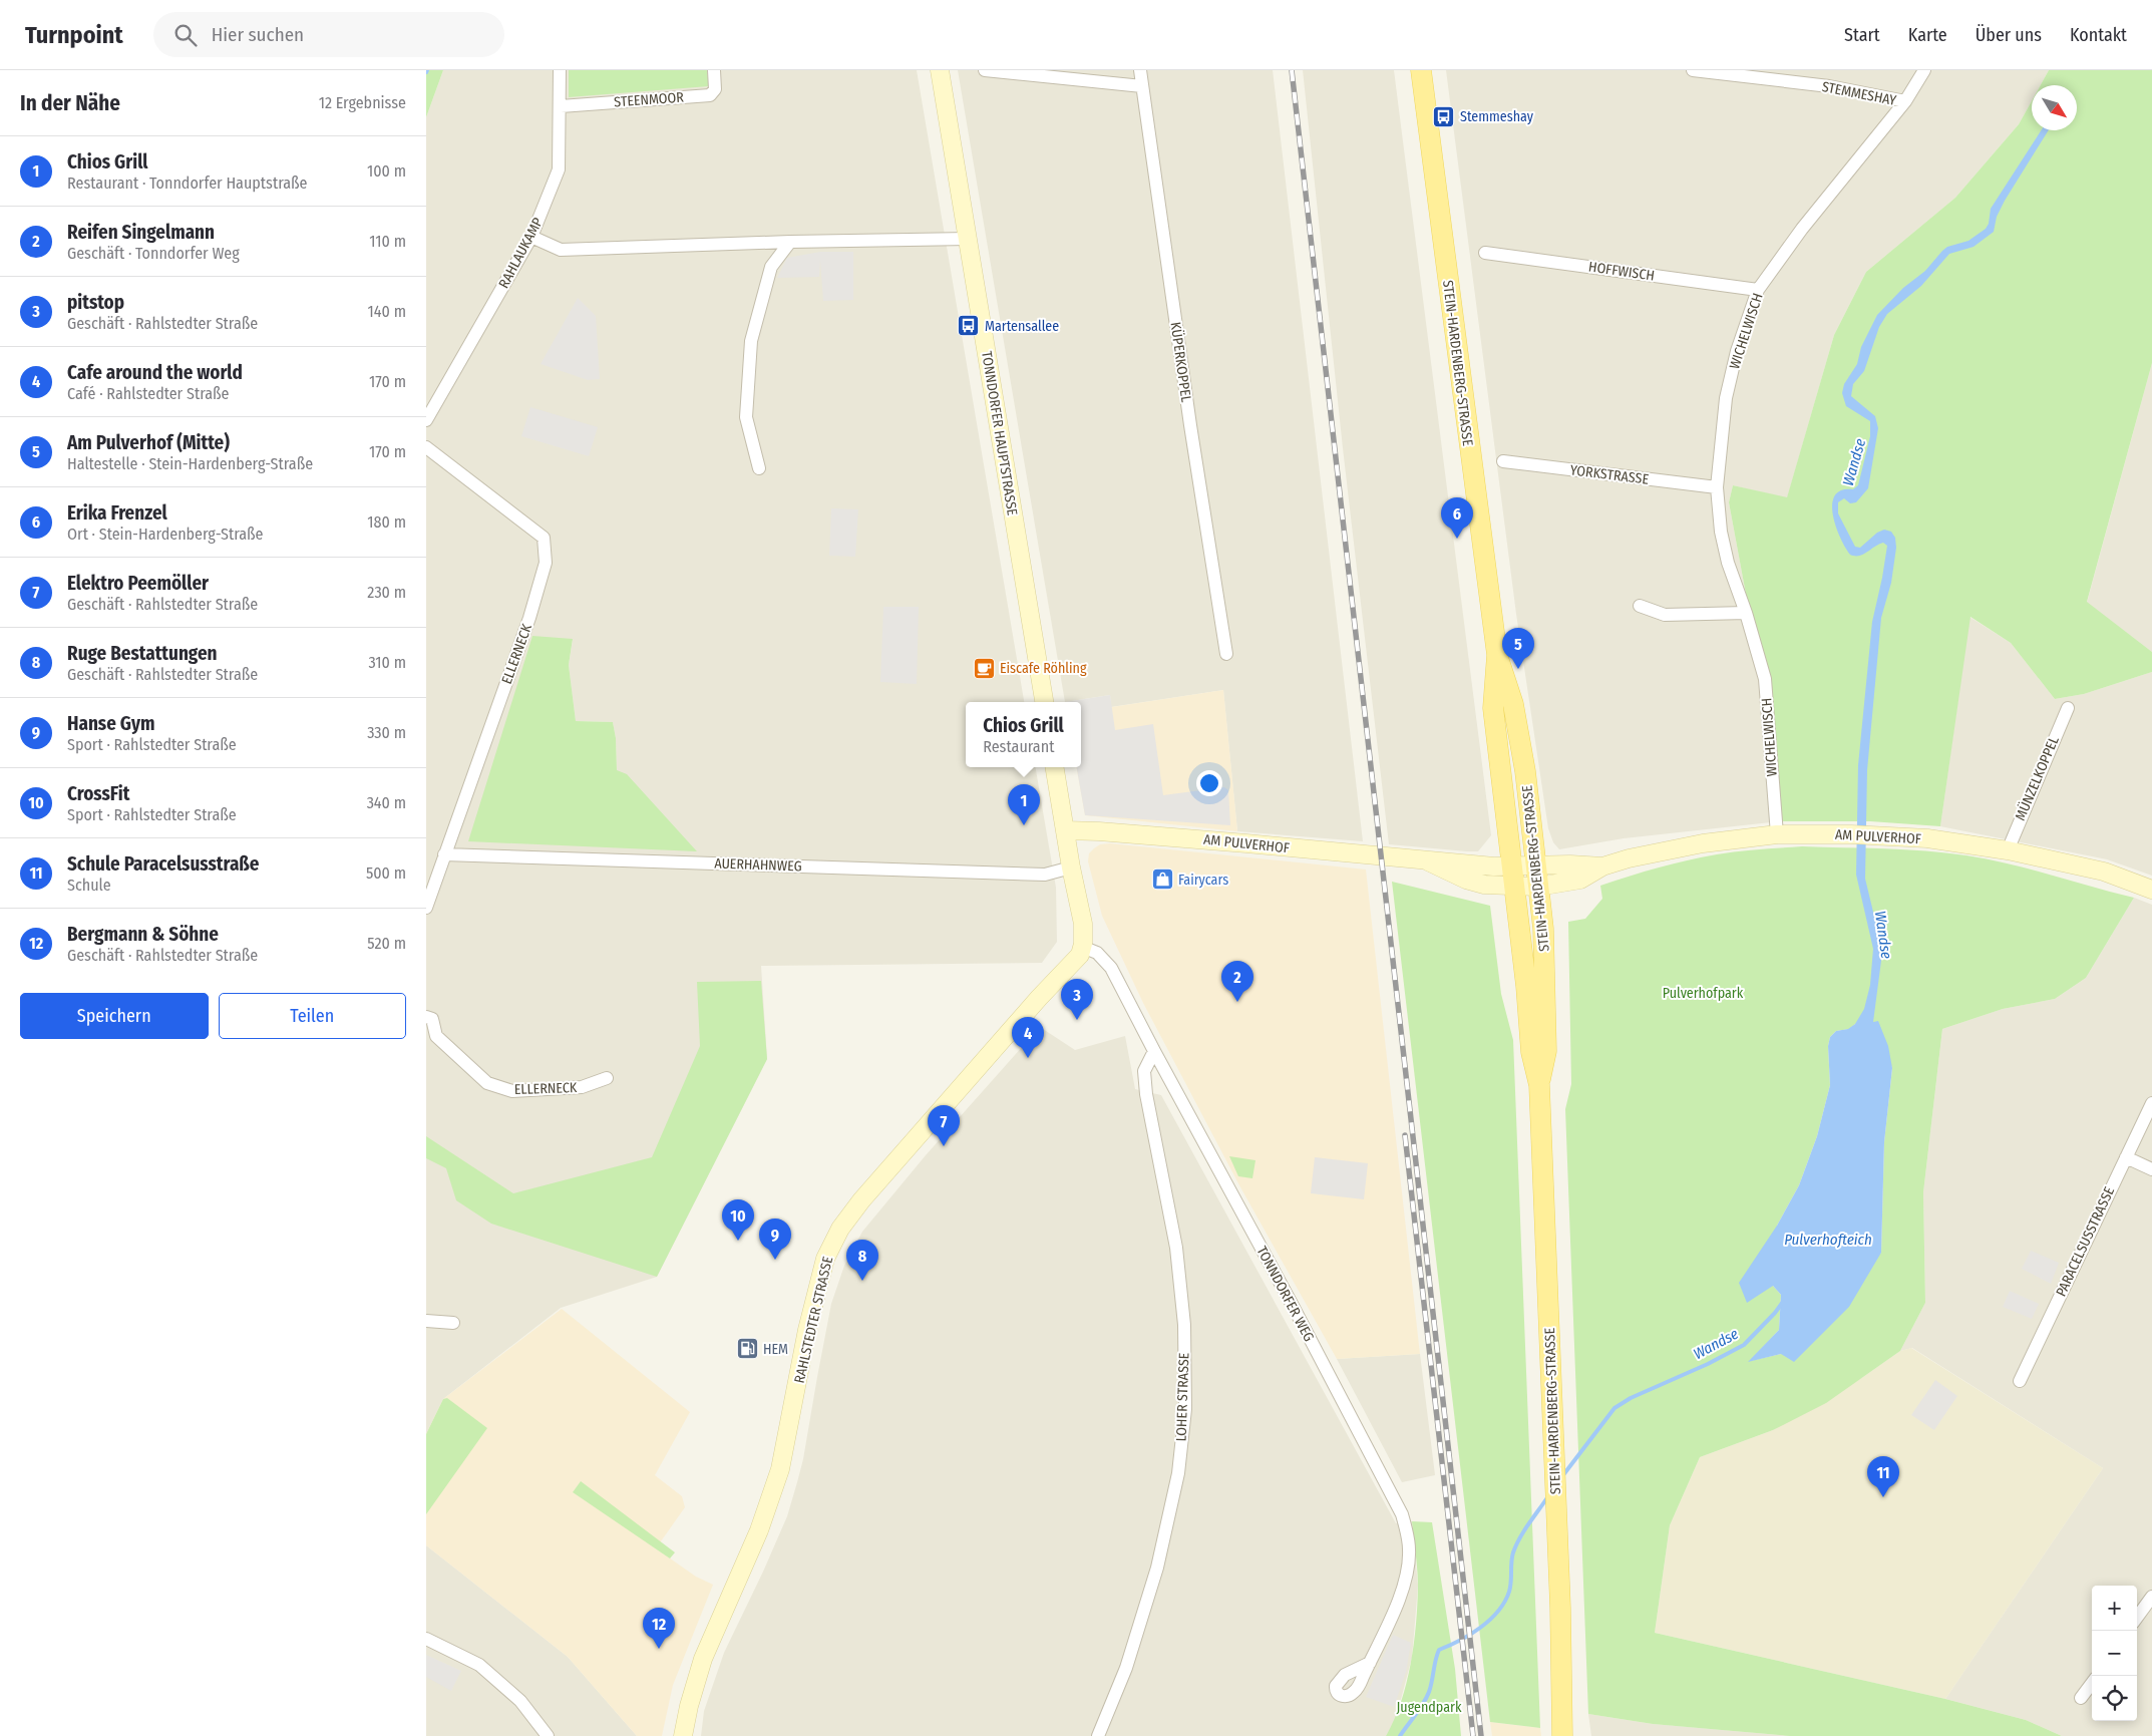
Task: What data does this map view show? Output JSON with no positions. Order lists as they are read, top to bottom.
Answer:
{
  "streets": {
    "main road": [
      "STEIN-HARDENBERG-STRASSE",
      "TONNDORFER HAUPTSTRASSE",
      "AM PULVERHOF",
      "RAHLSTEDTER STRASSE"
    ],
    "street": [
      "STEMMESHAY",
      "STEENMOOR",
      "RAHLAUKAMP",
      "HOFFWISCH",
      "WICHELWISCH",
      "KÜPERKOPPEL",
      "YORKSTRASSE",
      "ELLERNECK",
      "MÜNZELKOPPEL",
      "AUERHAHNWEG",
      "PARACELSUSSTRASSE",
      "TONNDORFER WEG",
      "LOHER STRASSE"
    ]
  },
  "crossings": [
    ["STEMMESHAY", "WICHELWISCH"],
    ["STEENMOOR", "RAHLAUKAMP"],
    ["HOFFWISCH", "WICHELWISCH"],
    ["WICHELWISCH", "YORKSTRASSE"],
    ["WICHELWISCH", "AM PULVERHOF"],
    ["STEIN-HARDENBERG-STRASSE", "AM PULVERHOF"],
    ["ELLERNECK", "AUERHAHNWEG"],
    ["MÜNZELKOPPEL", "AM PULVERHOF"],
    ["TONNDORFER WEG", "RAHLSTEDTER STRASSE"],
    ["TONNDORFER WEG", "LOHER STRASSE"]
  ],
  "water": ["Wandse", "Pulverhofteich"],
  "parks": ["Pulverhofpark", "Jugendpark"],
  "places": {
    "bus stop": ["Stemmeshay", "Martensallee"],
    "cafe": ["Eiscafe Röhling"],
    "shop": ["Fairycars"],
    "fuel station": ["HEM"]
  },
  "north": "bottom right",
  "page": {
    "header": "Turnpoint",
    "search": "Hier suchen",
    "nav": [
      "Start",
      "Karte",
      "Über uns",
      "Kontakt"
    ],
    "heading": ["In der Nähe", "12 Ergebnisse"],
    "list": [
      {
        "mark": "1",
        "name": "Chios Grill",
        "note": "Restaurant · Tonndorfer Hauptstraße",
        "value": "100 m"
      },
      {
        "mark": "2",
        "name": "Reifen Singelmann",
        "note": "Geschäft · Tonndorfer Weg",
        "value": "110 m"
      },
      {
        "mark": "3",
        "name": "pitstop",
        "note": "Geschäft · Rahlstedter Straße",
        "value": "140 m"
      },
      {
        "mark": "4",
        "name": "Cafe around the world",
        "note": "Café · Rahlstedter Straße",
        "value": "170 m"
      },
      {
        "mark": "5",
        "name": "Am Pulverhof (Mitte)",
        "note": "Haltestelle · Stein-Hardenberg-Straße",
        "value": "170 m"
      },
      {
        "mark": "6",
        "name": "Erika Frenzel",
        "note": "Ort · Stein-Hardenberg-Straße",
        "value": "180 m"
      },
      {
        "mark": "7",
        "name": "Elektro Peemöller",
        "note": "Geschäft · Rahlstedter Straße",
        "value": "230 m"
      },
      {
        "mark": "8",
        "name": "Ruge Bestattungen",
        "note": "Geschäft · Rahlstedter Straße",
        "value": "310 m"
      },
      {
        "mark": "9",
        "name": "Hanse Gym",
        "note": "Sport · Rahlstedter Straße",
        "value": "330 m"
      },
      {
        "mark": "10",
        "name": "CrossFit",
        "note": "Sport · Rahlstedter Straße",
        "value": "340 m"
      },
      {
        "mark": "11",
        "name": "Schule Paracelsusstraße",
        "note": "Schule",
        "value": "500 m"
      },
      {
        "mark": "12",
        "name": "Bergmann & Söhne",
        "note": "Geschäft · Rahlstedter Straße",
        "value": "520 m"
      }
    ],
    "pins": [
      "6",
      "5",
      "1",
      "2",
      "3",
      "4",
      "7",
      "10",
      "9",
      "8",
      "11",
      "12"
    ],
    "popup": ["Chios Grill", "Restaurant"],
    "buttons": ["Speichern", "Teilen"],
    "map_buttons": ["+", "−"]
  }
}
